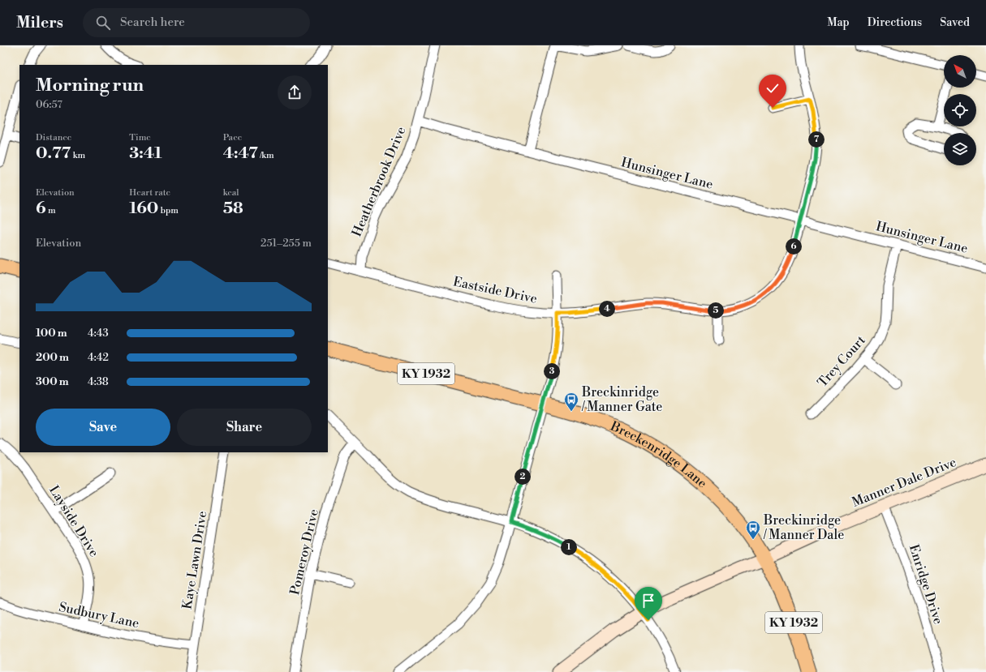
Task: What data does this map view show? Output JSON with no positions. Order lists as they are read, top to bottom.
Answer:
{
  "streets": {
    "main road": ["KY 1932", "Breckenridge Lane"],
    "street": [
      "Hunsinger Lane",
      "Heatherbrook Drive",
      "Eastside Drive",
      "Trey Court",
      "Manner Dale Drive",
      "Layside Drive",
      "Pomeroy Drive",
      "Kaye Lawn Drive",
      "Enridge Drive",
      "Sudbury Lane"
    ]
  },
  "crossings": [
    ["Hunsinger Lane", "Heatherbrook Drive"],
    ["Hunsinger Lane", "Eastside Drive"],
    ["Hunsinger Lane", "Trey Court"],
    ["Heatherbrook Drive", "Eastside Drive"],
    ["Breckenridge Lane", "Manner Dale Drive"],
    ["Manner Dale Drive", "Enridge Drive"],
    ["Layside Drive", "Sudbury Lane"],
    ["Kaye Lawn Drive", "Sudbury Lane"]
  ],
  "places": {
    "bus stop": ["Breckinridge / Manner Gate", "Breckinridge / Manner Dale"]
  },
  "north": "top left",
  "page": {
    "header": "Milers",
    "search": "Search here",
    "nav": ["Map", "Directions", "Saved"],
    "heading": ["Morning run", "06:57"],
    "stats": [
      ["Distance", "0.77 km"],
      ["Time", "3:41"],
      ["Pace", "4:47 /km"],
      ["Elevation", "6 m"],
      ["Heart rate", "160 bpm"],
      ["kcal", "58"]
    ],
    "pins": [
      "7",
      "6",
      "4",
      "5",
      "3",
      "2",
      "1"
    ],
    "chart": ["Elevation", "251–255 m"],
    "list": [
      {
        "name": "100 m",
        "note": "4:43"
      },
      {
        "name": "200 m",
        "note": "4:42"
      },
      {
        "name": "300 m",
        "note": "4:38"
      }
    ],
    "buttons": ["Save", "Share"]
  }
}
